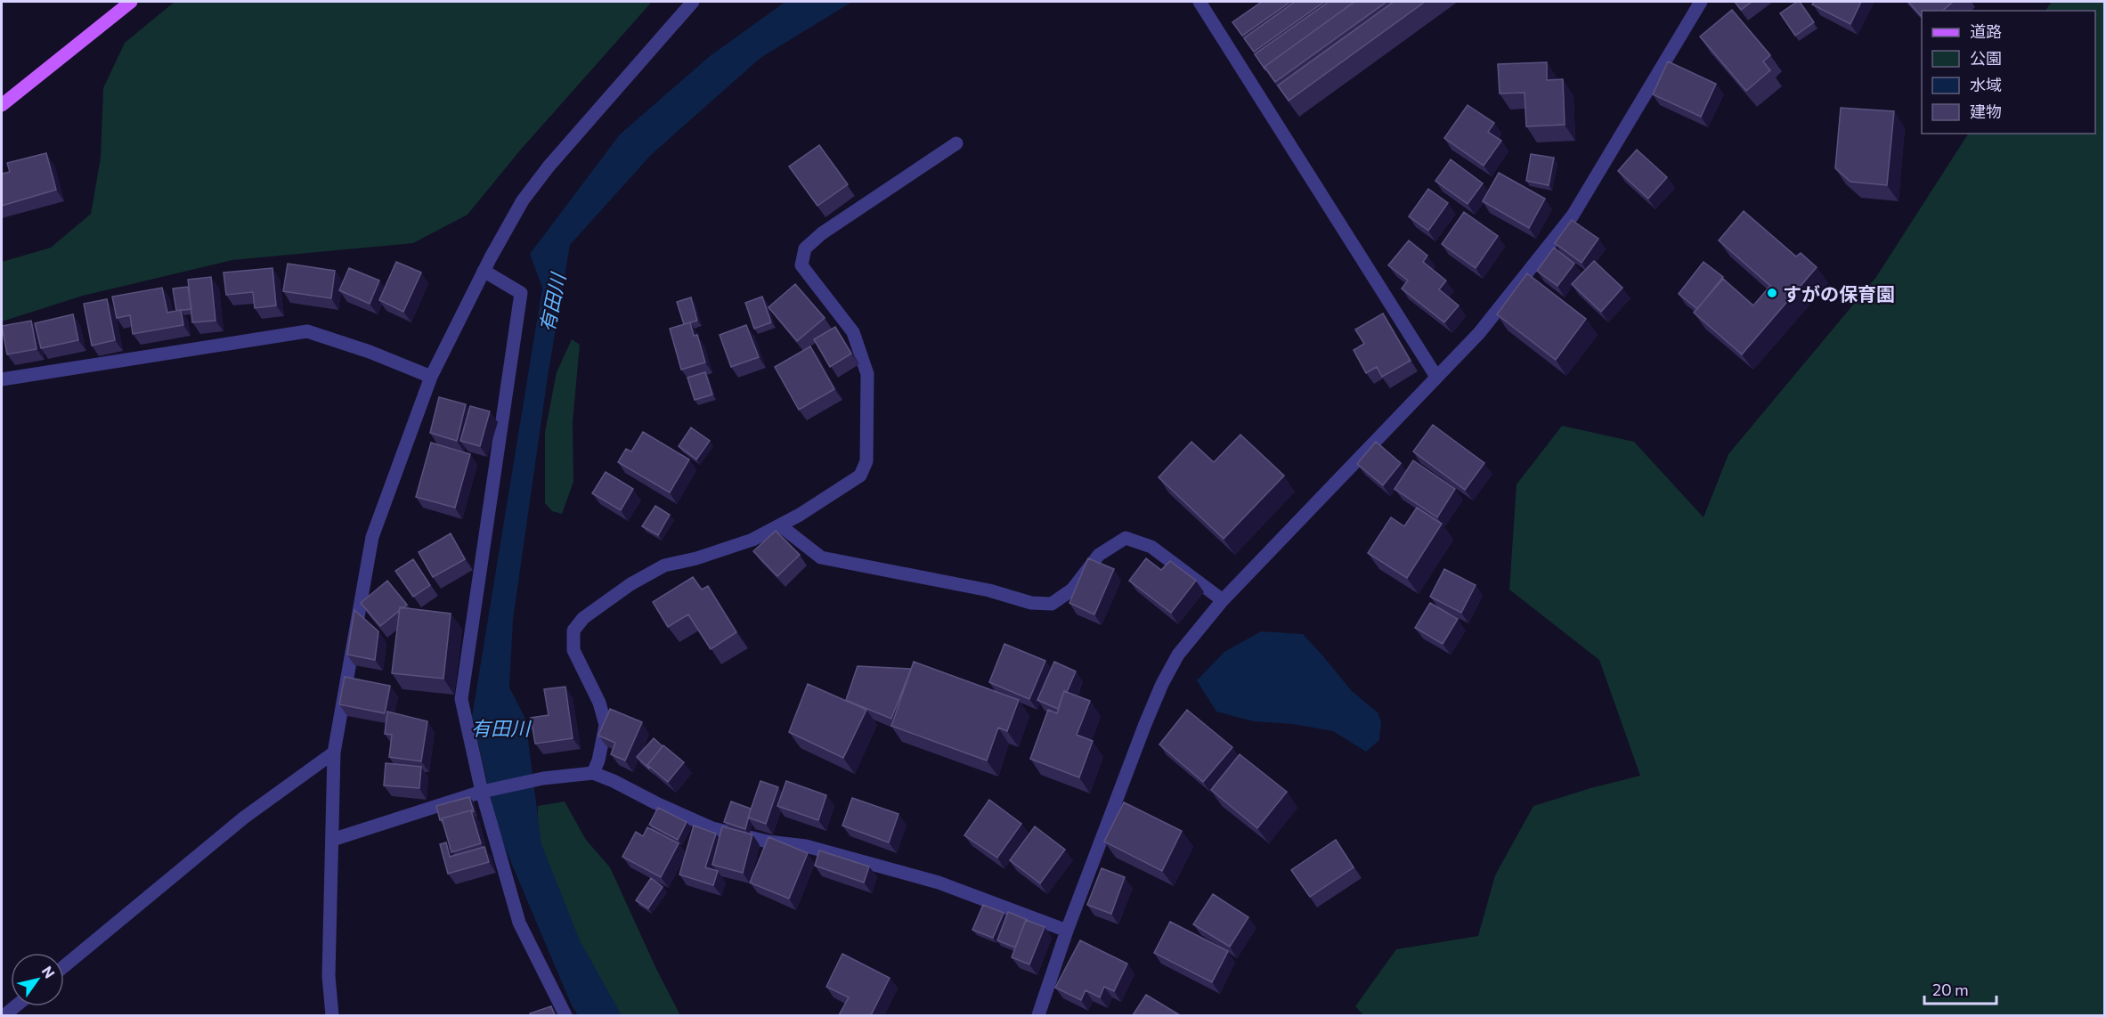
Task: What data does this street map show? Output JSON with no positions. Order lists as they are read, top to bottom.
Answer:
{
  "water": ["有田川"],
  "places": ["すがの保育園"],
  "legend": [
    "道路",
    "公園",
    "水域",
    "建物"
  ],
  "scale_bar": "20 m",
  "north": "top right"
}
